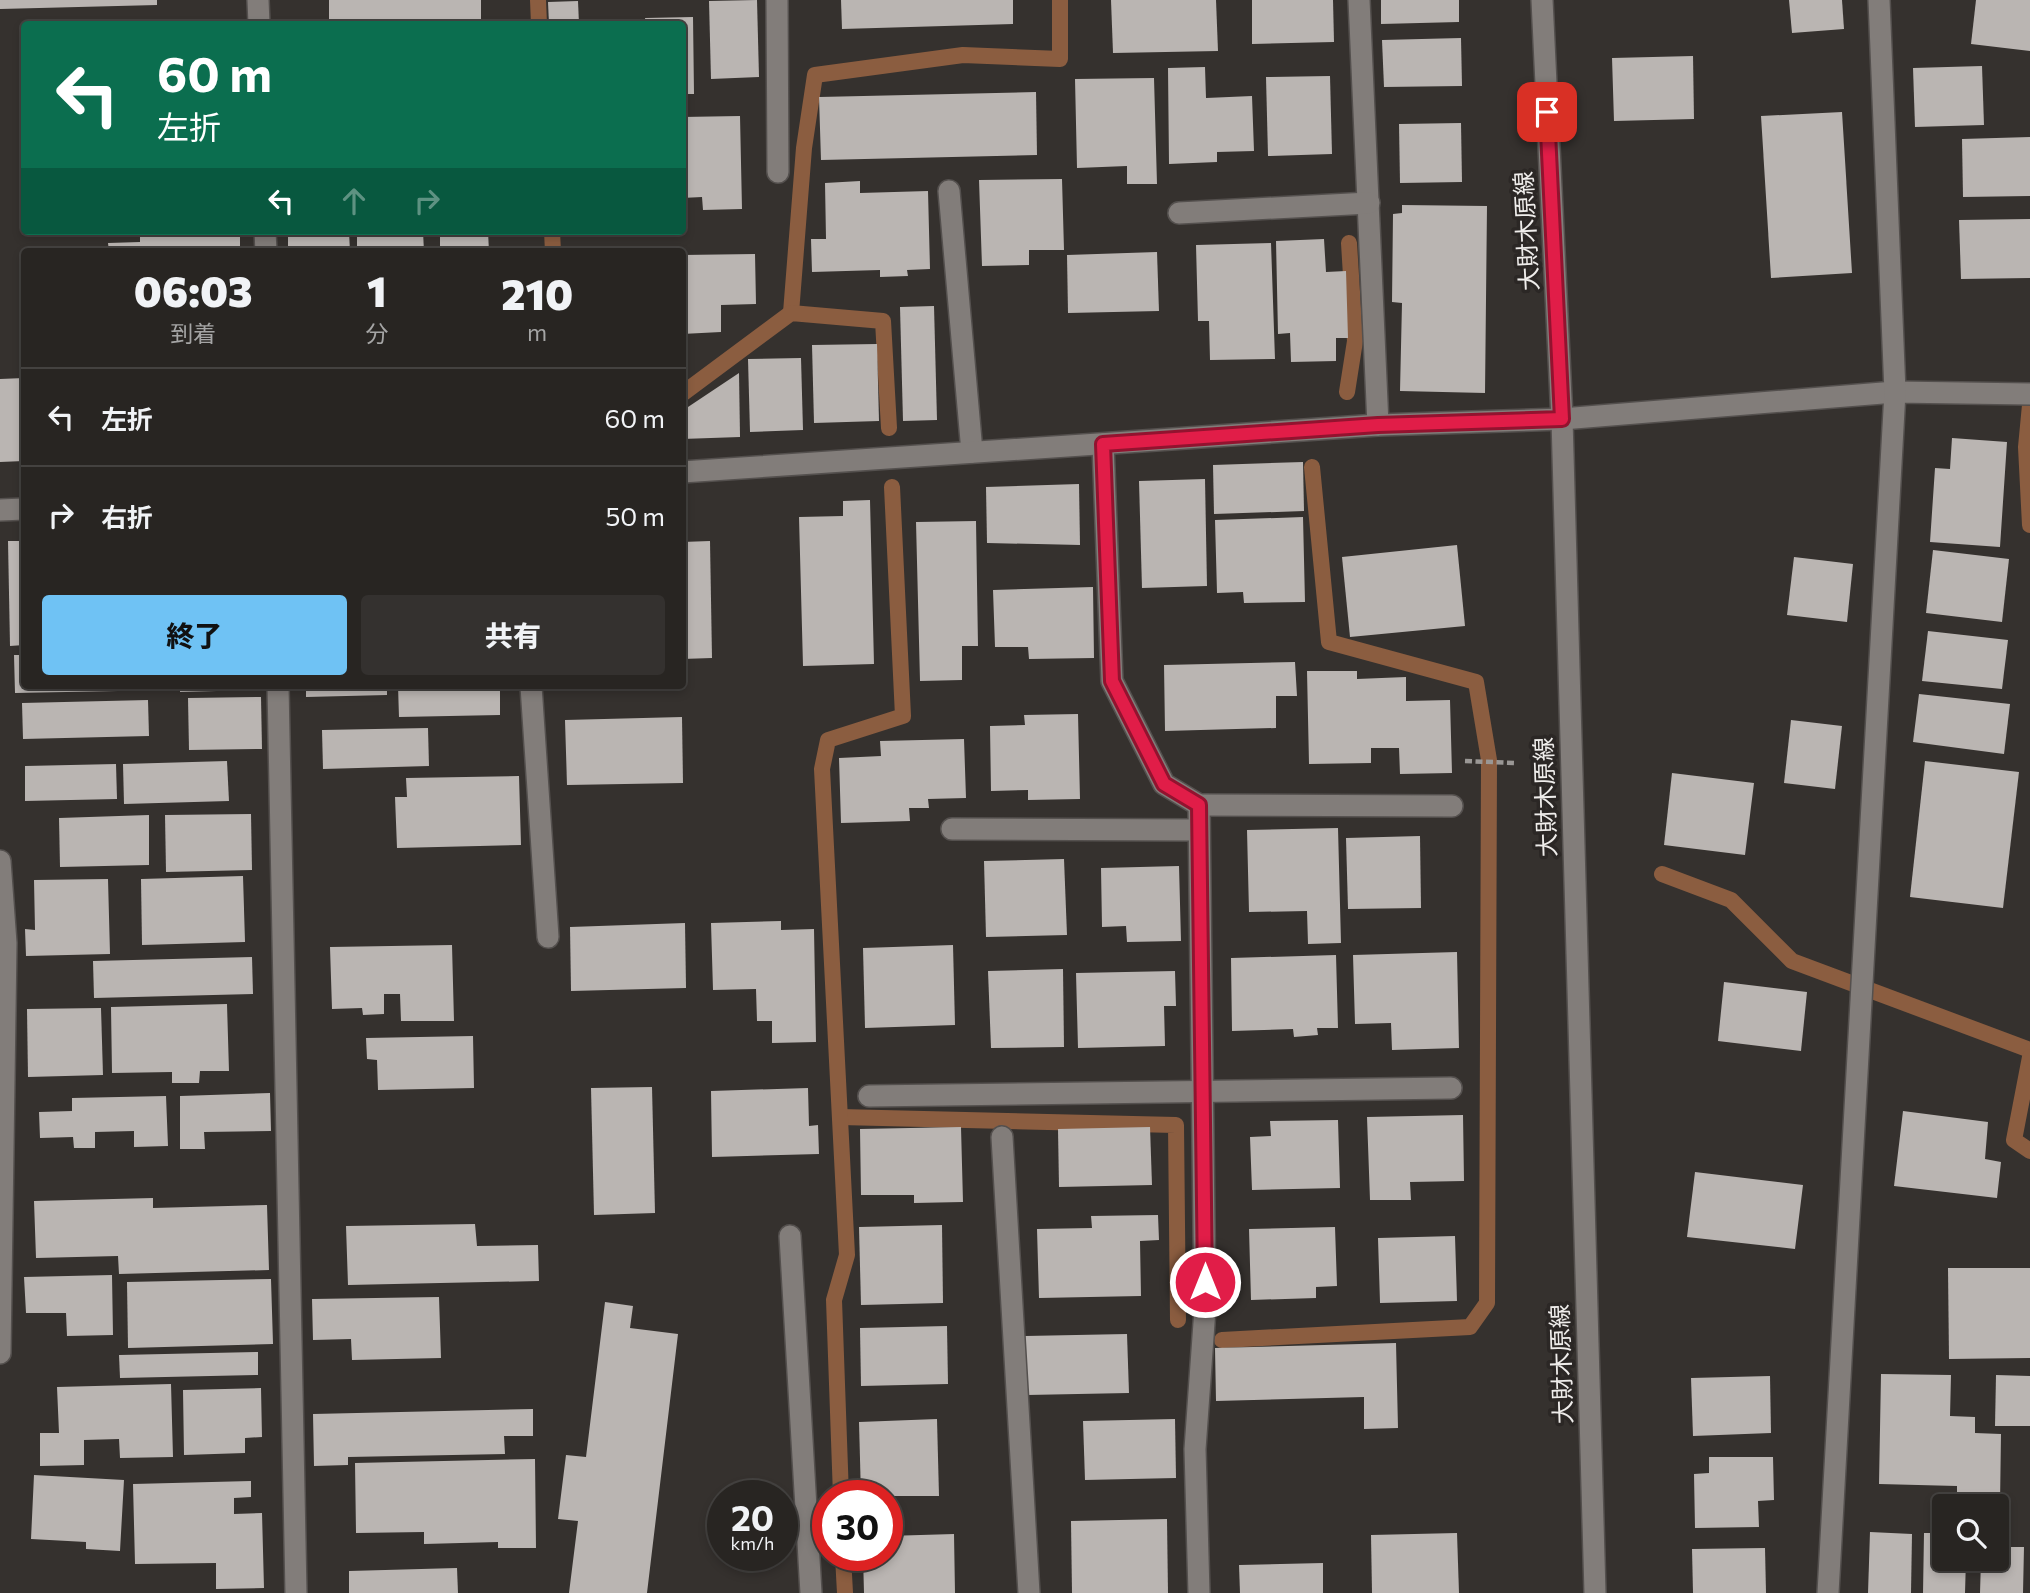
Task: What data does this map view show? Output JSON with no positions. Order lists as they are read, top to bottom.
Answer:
{
  "streets": {
    "street": ["大財木原線"]
  },
  "page": {
    "turn": ["60 m", "左折"],
    "eta": [
      "06:03",
      "到着",
      "1",
      "分",
      "210",
      "m"
    ],
    "list": [
      {
        "name": "左折",
        "value": "60 m"
      },
      {
        "name": "右折",
        "value": "50 m"
      }
    ],
    "buttons": ["終了", "共有"],
    "speed": "20 km/h",
    "limit": "30"
  }
}
